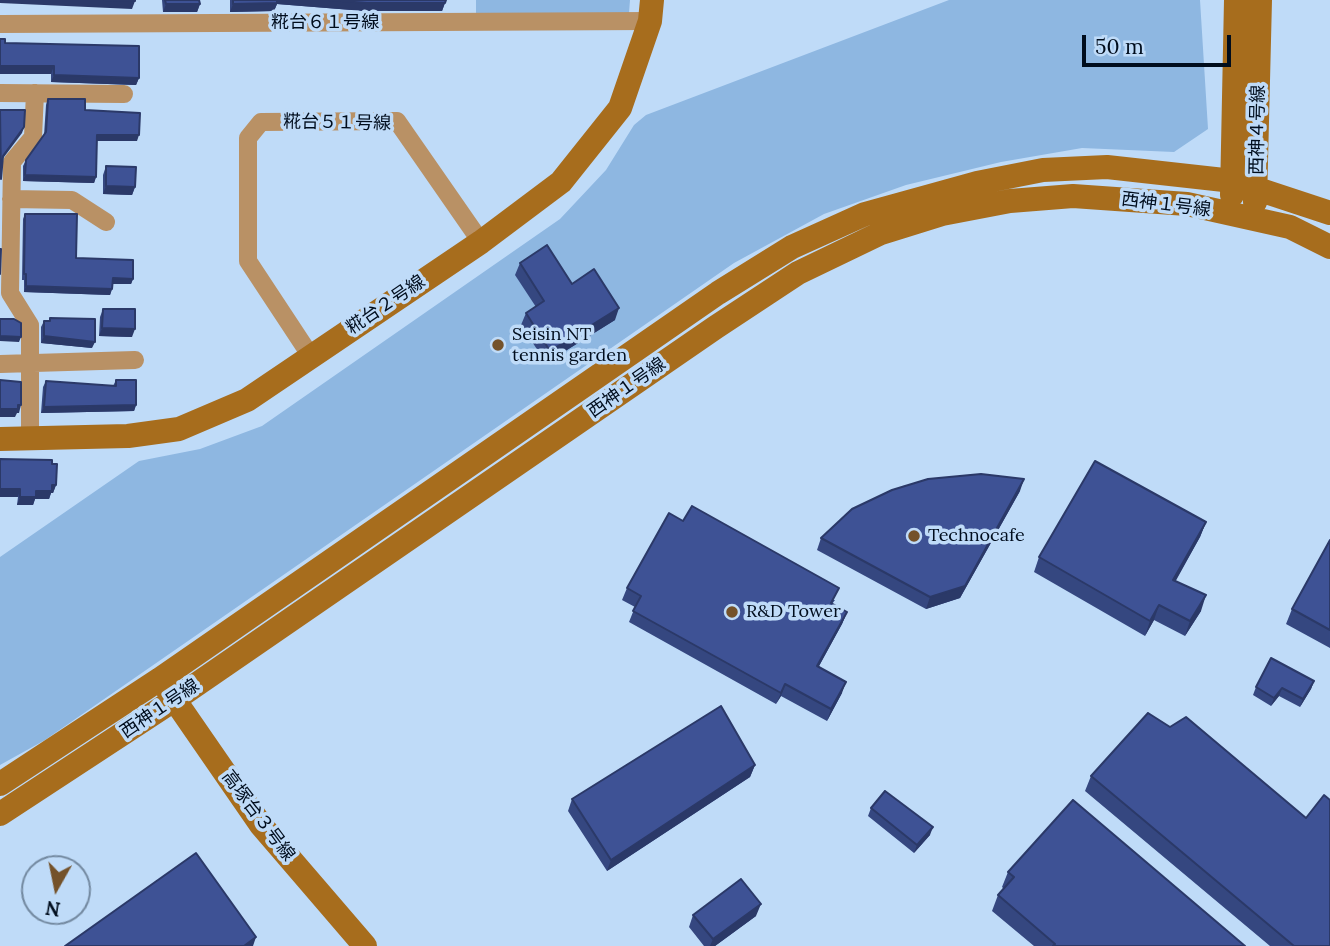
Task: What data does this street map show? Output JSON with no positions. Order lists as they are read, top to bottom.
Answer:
{
  "streets": {
    "street": [
      "糀台６１号線",
      "糀台５１号線",
      "西神４号線",
      "西神１号線",
      "糀台２号線",
      "高塚台３号線"
    ]
  },
  "crossings": [
    ["糀台６１号線", "糀台２号線"],
    ["糀台５１号線", "糀台２号線"],
    ["西神４号線", "西神１号線"],
    ["西神１号線", "高塚台３号線"]
  ],
  "places": ["Seisin NT tennis garden", "Technocafe", "R&D Tower"],
  "scale_bar": "50 m",
  "north": "bottom"
}
